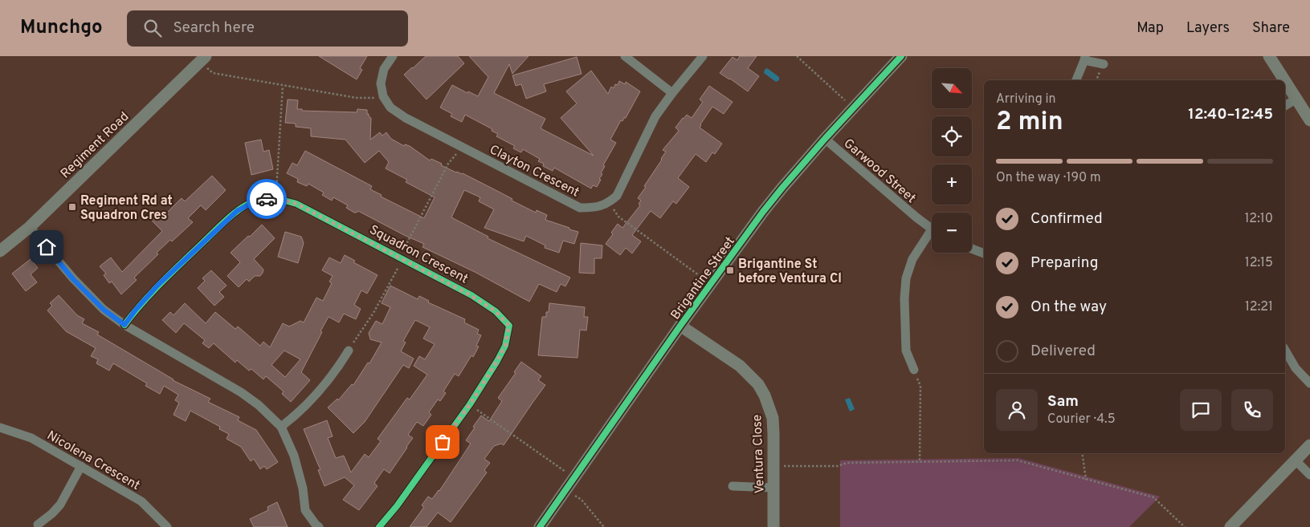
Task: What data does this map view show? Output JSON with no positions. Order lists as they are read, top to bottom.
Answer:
{
  "streets": {
    "street": [
      "Regiment Road",
      "Clayton Crescent",
      "Garwood Street",
      "Squadron Crescent",
      "Brigantine Street",
      "Ventura Close",
      "Nicolena Crescent"
    ]
  },
  "crossings": [
    ["Garwood Street", "Brigantine Street"],
    ["Brigantine Street", "Ventura Close"]
  ],
  "places": {
    "transit": ["Regiment Rd at Squadron Cres", "Brigantine St before Ventura Cl"]
  },
  "north": "bottom right",
  "page": {
    "header": "Munchgo",
    "search": "Search here",
    "nav": ["Map", "Layers", "Share"],
    "map_buttons": ["+", "−"],
    "heading": ["2 min", "Arriving in", "12:40–12:45"],
    "panel": ["Sam", "Courier · 4.5"],
    "bar": "On the way · 190 m",
    "list": [
      ["Confirmed", "12:10"],
      ["Preparing", "12:15"],
      ["On the way", "12:21"],
      "Delivered"
    ]
  }
}
